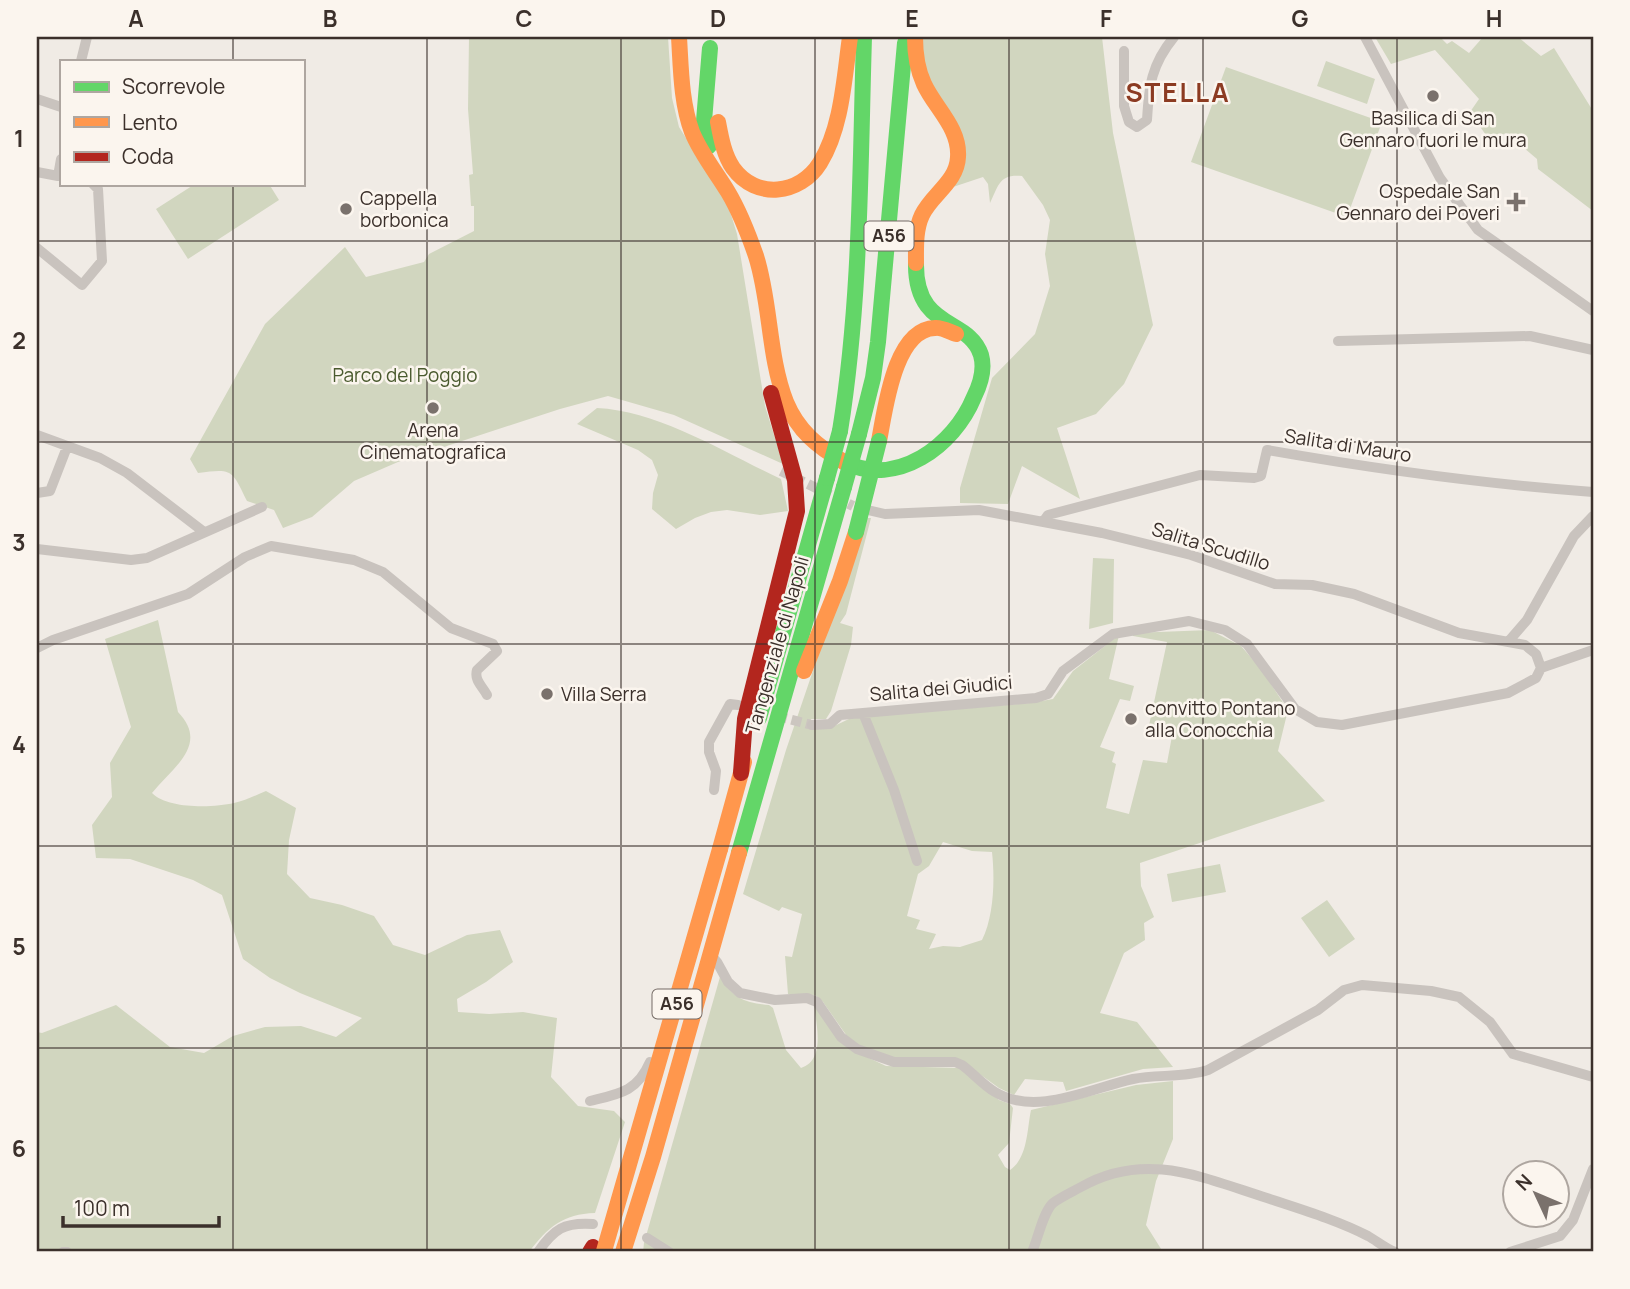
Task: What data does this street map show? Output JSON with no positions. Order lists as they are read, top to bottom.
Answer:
{
  "streets": {
    "highway": ["A56", "Tangenziale di Napoli"],
    "street": ["Salita di Mauro", "Salita Scudillo", "Salita dei Giudici"]
  },
  "crossings": [
    ["Salita di Mauro", "Salita Scudillo"],
    ["Salita Scudillo", "Salita dei Giudici"]
  ],
  "districts": ["STELLA"],
  "parks": ["Parco del Poggio"],
  "places": {
    "other": [
      "Basilica di San Gennaro fuori le mura",
      "Cappella borbonica",
      "Arena Cinematografica",
      "Villa Serra",
      "convitto Pontano alla Conocchia"
    ],
    "health": ["Ospedale San Gennaro dei Poveri"]
  },
  "legend": ["Scorrevole", "Lento", "Coda"],
  "scale_bar": "100 m",
  "north": "top left",
  "grid": {
    "columns": [
      "A",
      "B",
      "C",
      "D",
      "E",
      "F",
      "G",
      "H"
    ],
    "rows": [
      "1",
      "2",
      "3",
      "4",
      "5",
      "6"
    ]
  }
}
